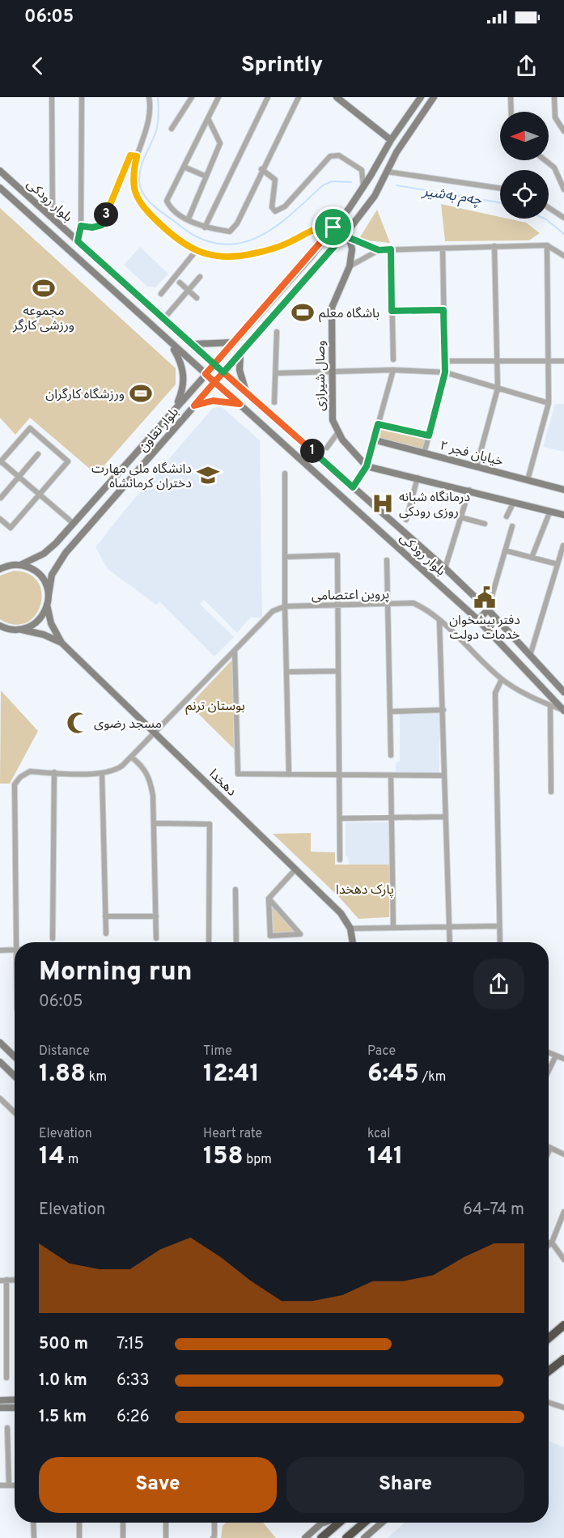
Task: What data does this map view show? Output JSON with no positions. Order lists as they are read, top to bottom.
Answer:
{
  "streets": {
    "main road": [
      "بلوار رودکی",
      "وصال شیرازی",
      "بلوار تعاون",
      "خیابان فجر ۲",
      "دهخدا"
    ],
    "street": ["پروین اعتصامی"]
  },
  "crossings": [
    ["بلوار رودکی", "بلوار تعاون"],
    ["بلوار رودکی", "پروین اعتصامی"],
    ["وصال شیرازی", "بلوار تعاون"]
  ],
  "water": ["چەم بەشیر"],
  "parks": ["بوستان ترنم", "پارک دهخدا"],
  "places": {
    "sports": ["مجموعه ورزشی کارگر", "باشگاه معلم", "ورزشگاه کارگران"],
    "school or university": ["دانشگاه ملی مهارت دختران کرمانشاه"],
    "hospital": ["درمانگاه شبانه روزی رودکی"],
    "public building": ["دفتر پیشخوان خدمات دولت"],
    "mosque": ["مسجد رضوی"]
  },
  "north": "left",
  "page": {
    "status": "06:05",
    "header": "Sprintly",
    "pins": ["3", "1"],
    "heading": ["Morning run", "06:05"],
    "stats": [
      ["Distance", "1.88 km"],
      ["Time", "12:41"],
      ["Pace", "6:45 /km"],
      ["Elevation", "14 m"],
      ["Heart rate", "158 bpm"],
      ["kcal", "141"]
    ],
    "chart": ["Elevation", "64–74 m"],
    "list": [
      {
        "name": "500 m",
        "note": "7:15"
      },
      {
        "name": "1.0 km",
        "note": "6:33"
      },
      {
        "name": "1.5 km",
        "note": "6:26"
      }
    ],
    "buttons": ["Save", "Share"]
  }
}
